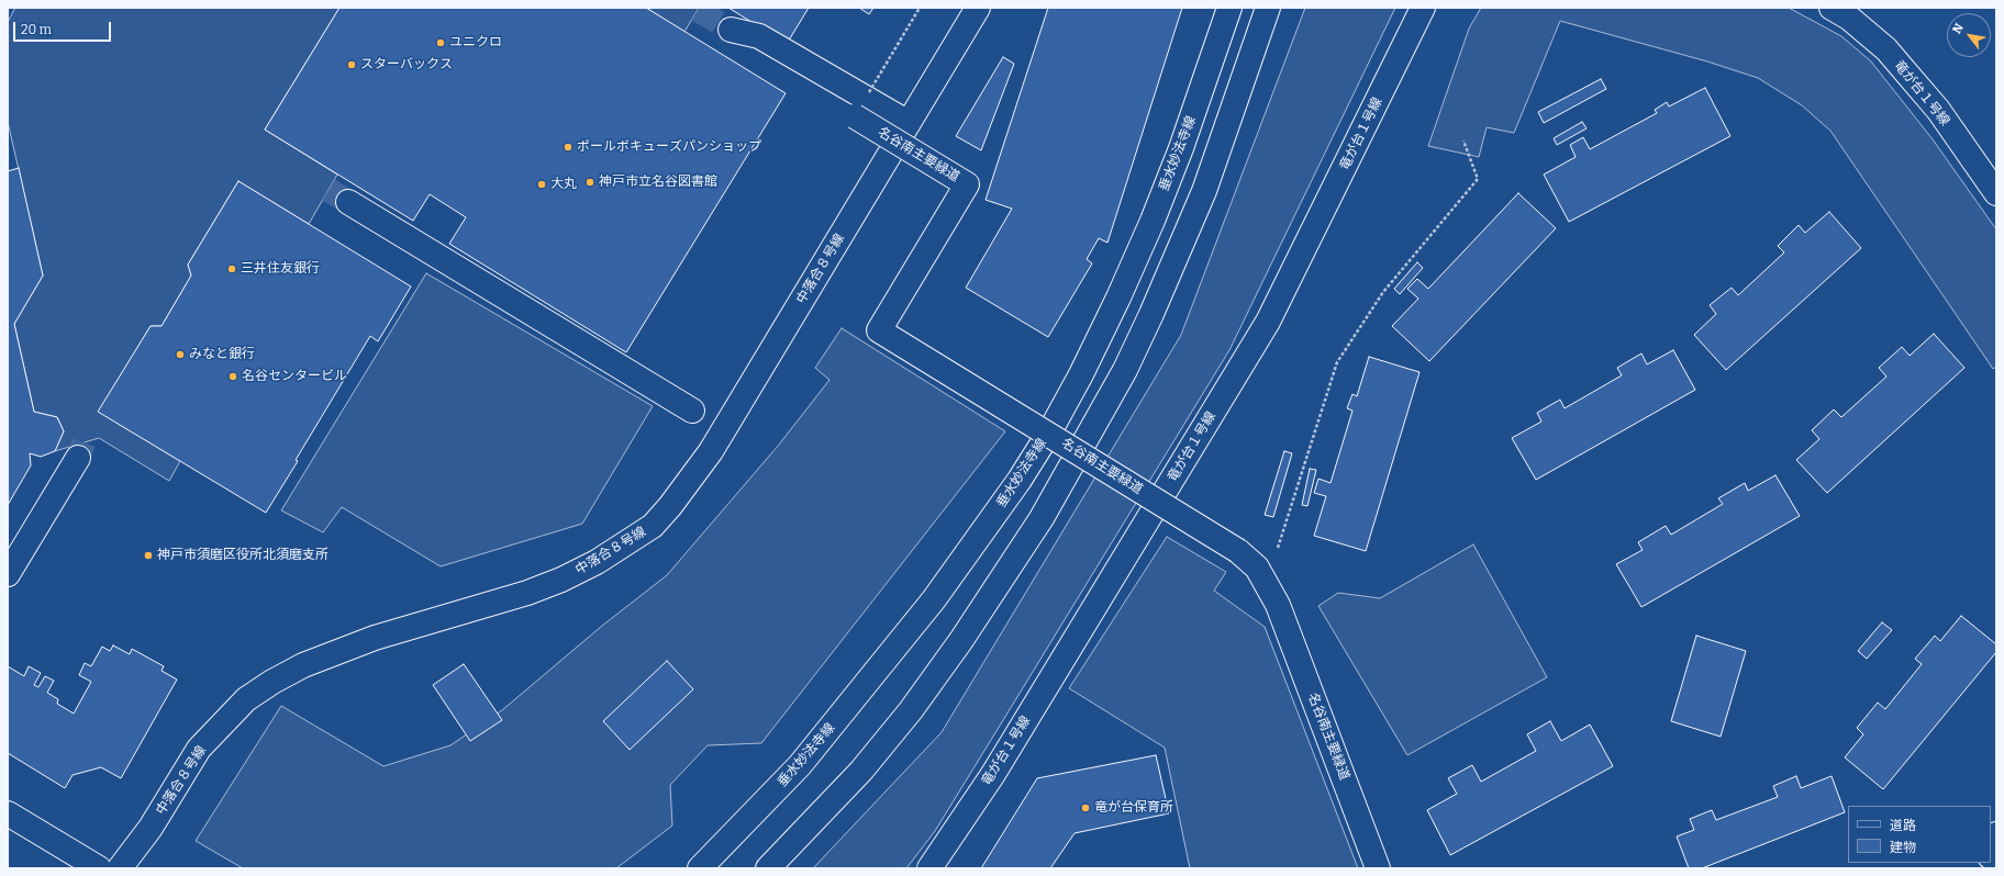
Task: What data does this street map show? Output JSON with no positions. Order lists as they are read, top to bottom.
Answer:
{
  "streets": {
    "street": [
      "竜が台１号線",
      "垂水妙法寺線",
      "名谷南主要緑道",
      "中落合８号線"
    ]
  },
  "places": [
    "ユニクロ",
    "スターバックス",
    "ポールボキューズパンショップ",
    "神戸市立名谷図書館",
    "大丸",
    "三井住友銀行",
    "みなと銀行",
    "名谷センタービル",
    "神戸市須磨区役所北須磨支所",
    "竜が台保育所"
  ],
  "legend": ["道路", "建物"],
  "scale_bar": "20 m",
  "north": "top left"
}
